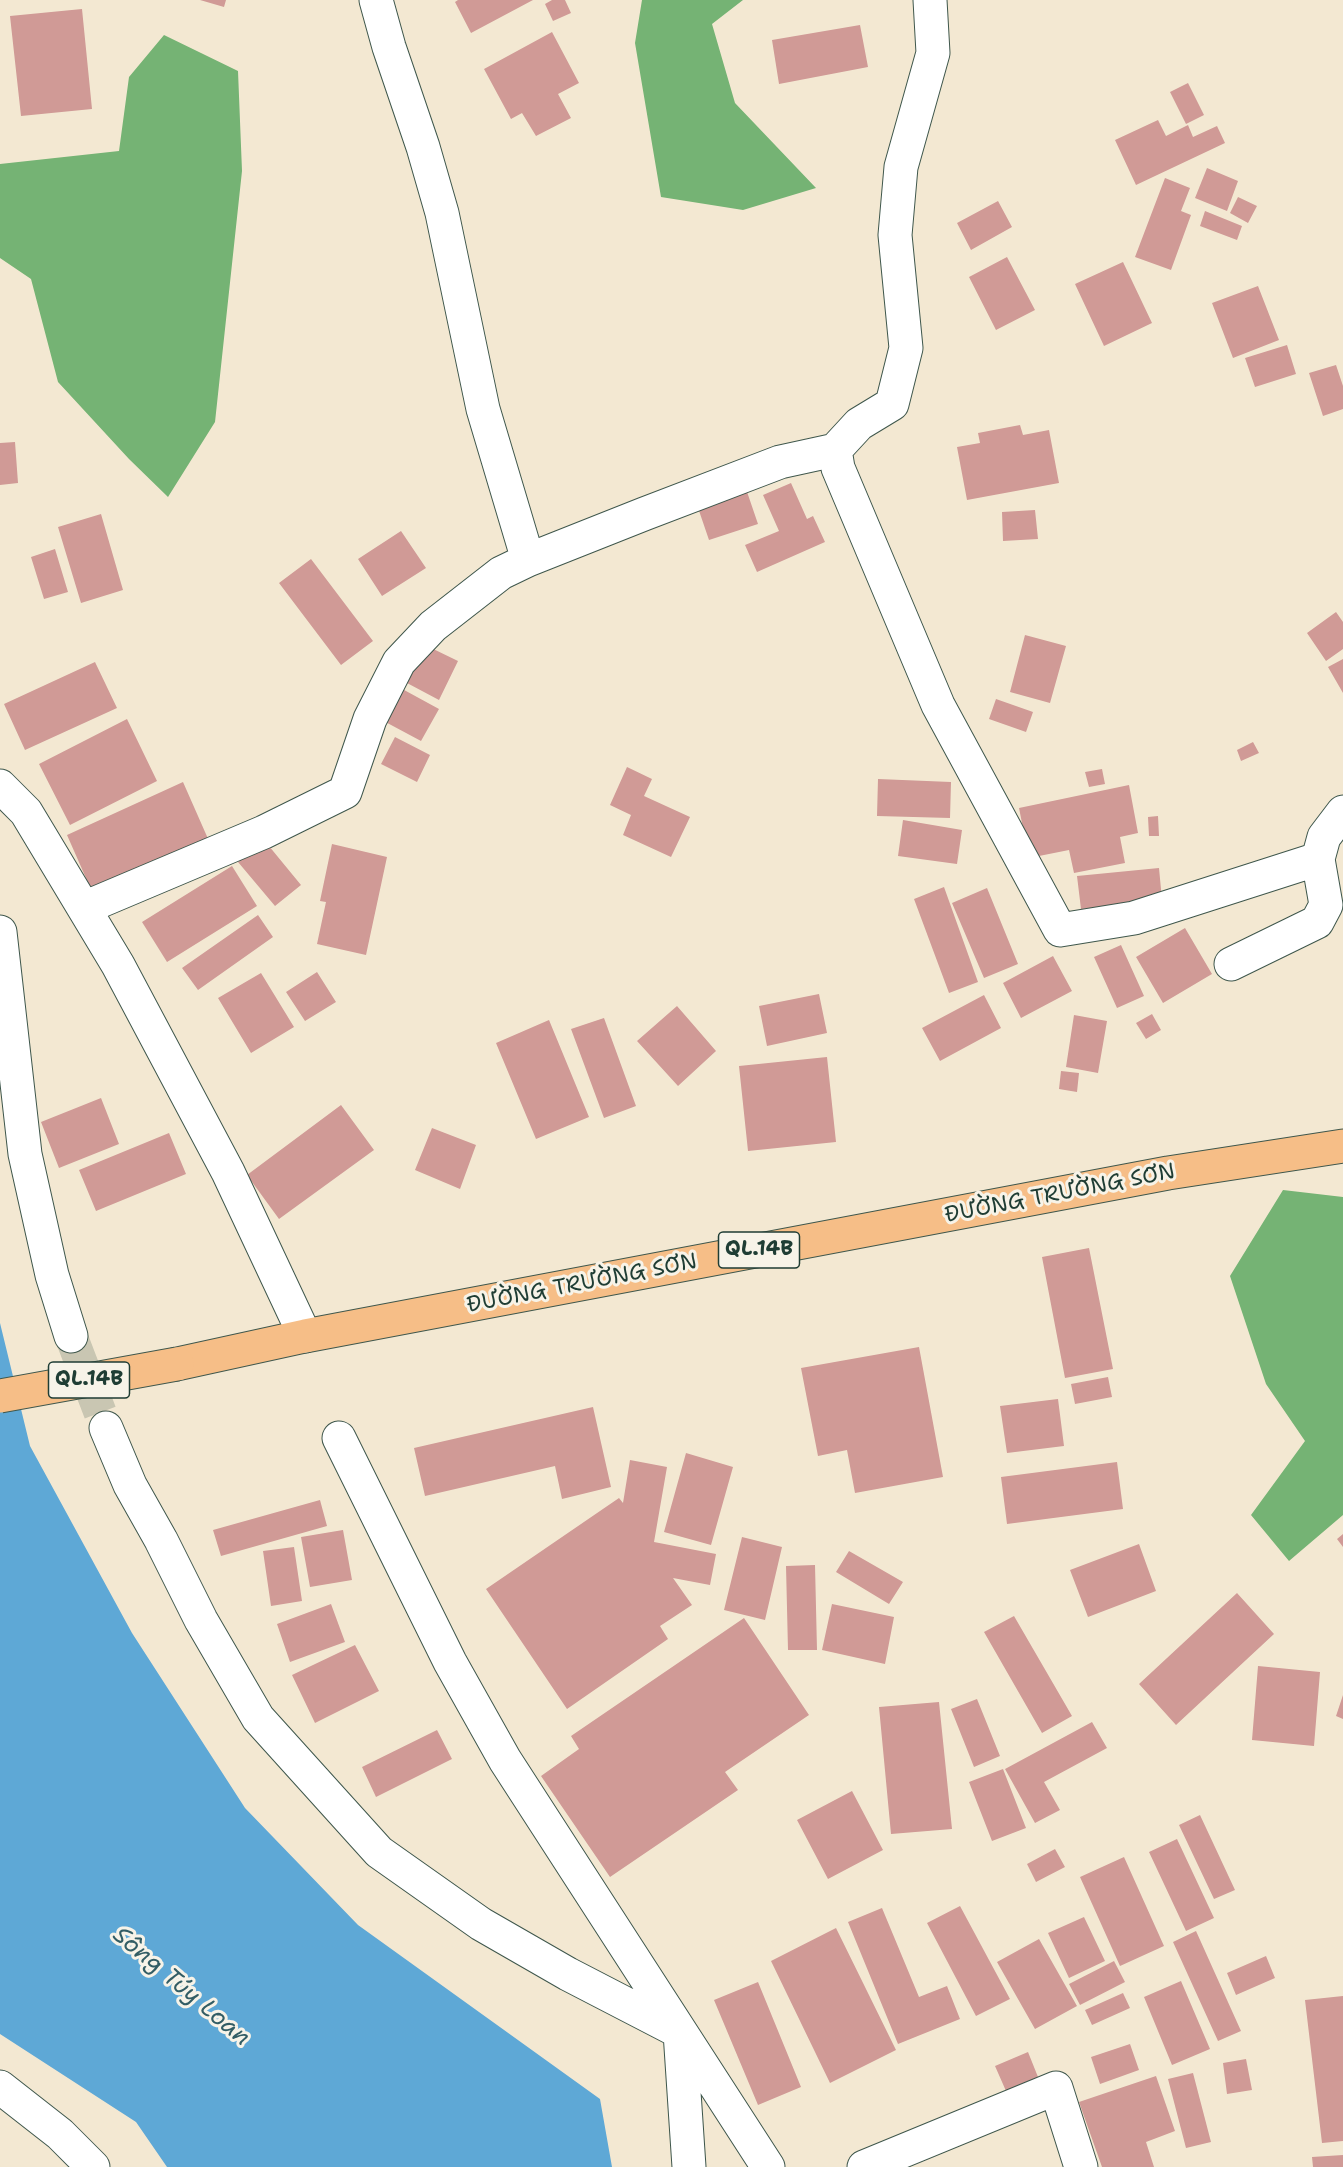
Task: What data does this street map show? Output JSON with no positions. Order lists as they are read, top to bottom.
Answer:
{
  "streets": {
    "highway": ["ĐƯỜNG TRƯỜNG SƠN", "QL.14B"]
  },
  "water": ["Sông Túy Loan"]
}
